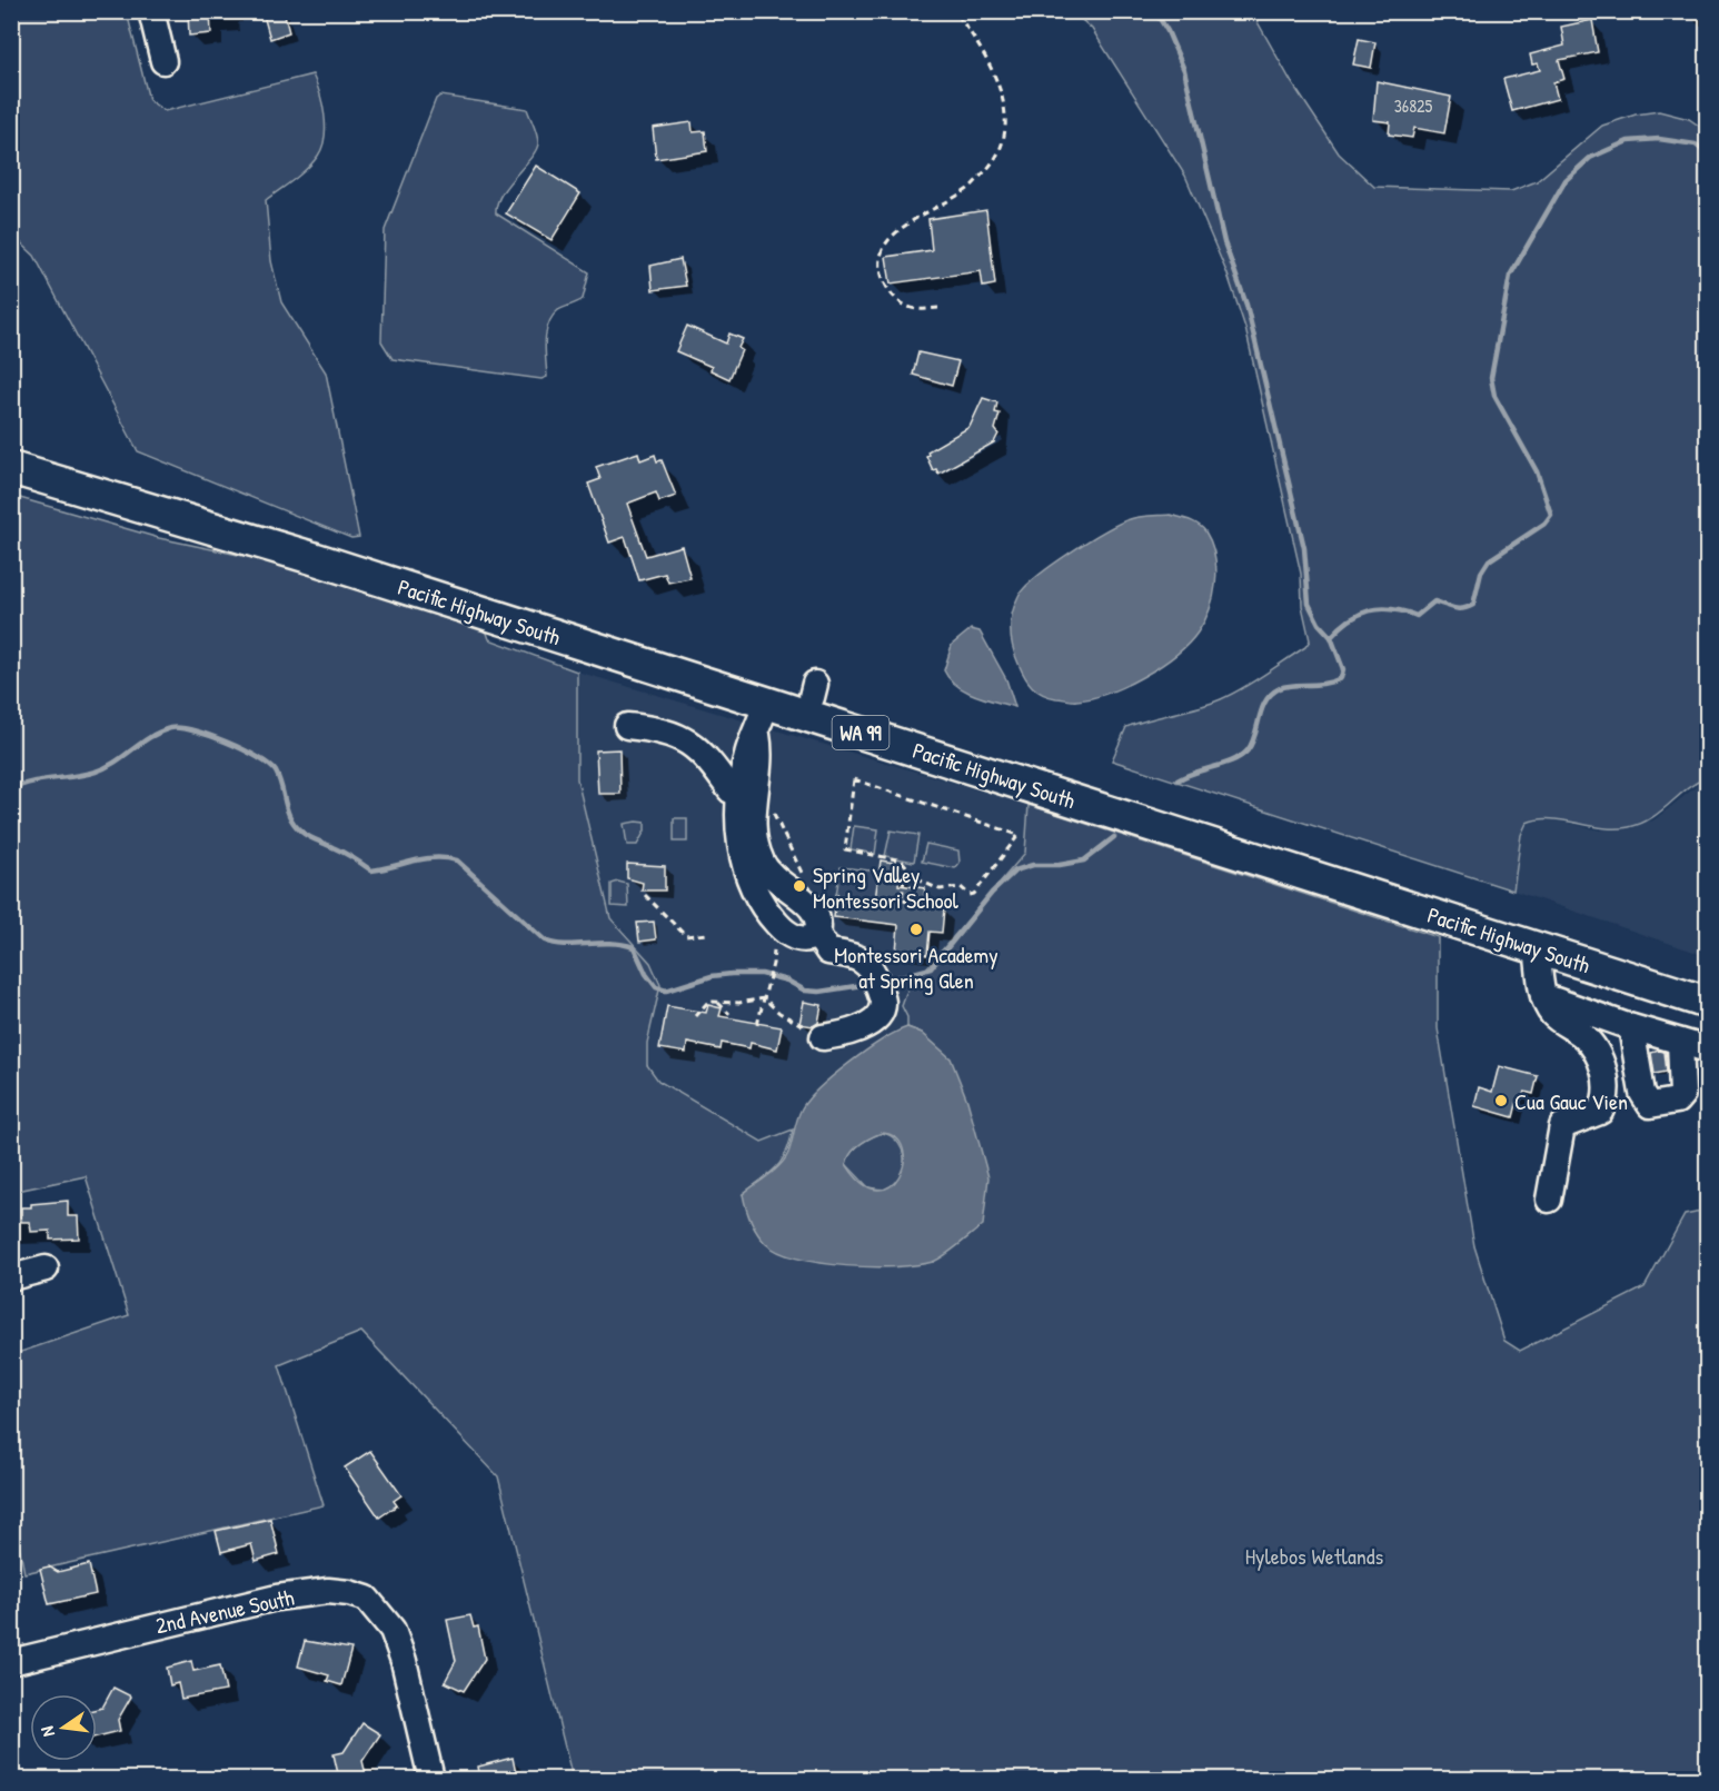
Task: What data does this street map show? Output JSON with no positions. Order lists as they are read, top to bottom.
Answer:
{
  "streets": {
    "main road": ["Pacific Highway South", "WA 99"],
    "street": ["2nd Avenue South"]
  },
  "parks": ["Hylebos Wetlands"],
  "places": ["Spring Valley Montessori School", "Montessori Academy at Spring Glen", "Cua Gauc Vien"],
  "house_numbers": ["36825"],
  "north": "left"
}
